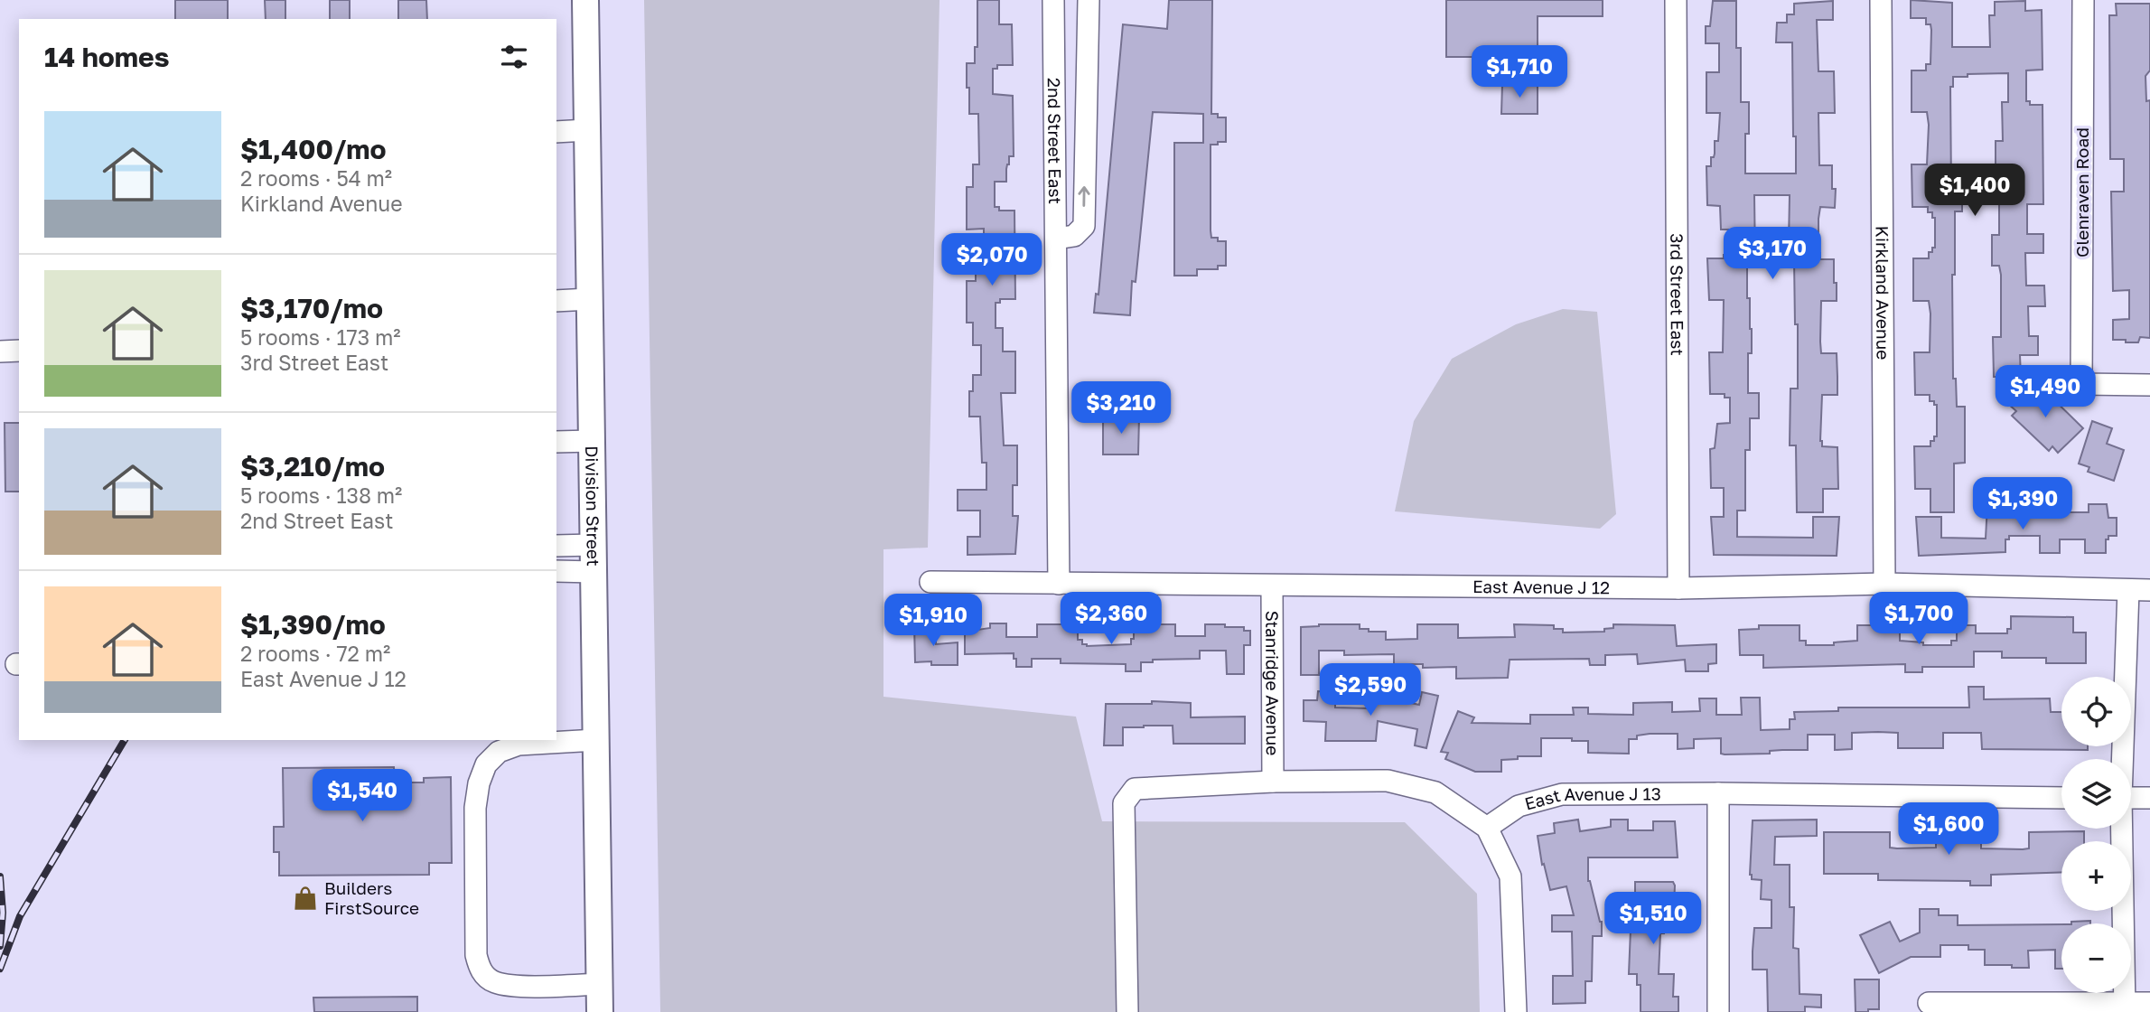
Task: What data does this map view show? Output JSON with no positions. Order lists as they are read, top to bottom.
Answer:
{
  "streets": {
    "main road": ["Division Street"],
    "street": [
      "2nd Street East",
      "Glenraven Road",
      "Kirkland Avenue",
      "3rd Street East",
      "East Avenue J 12",
      "Stanridge Avenue",
      "East Avenue J 13"
    ]
  },
  "crossings": [
    ["2nd Street East", "East Avenue J 12"],
    ["Kirkland Avenue", "East Avenue J 12"],
    ["3rd Street East", "East Avenue J 12"],
    ["East Avenue J 12", "Stanridge Avenue"]
  ],
  "places": {
    "shop": ["Builders FirstSource"]
  },
  "page": {
    "heading": "14 homes",
    "price": [
      "$1,710",
      "$1,400",
      "$3,170",
      "$2,070",
      "$1,490",
      "$3,210",
      "$1,390",
      "$2,360",
      "$1,700",
      "$1,910",
      "$2,590",
      "$1,540",
      "$1,600",
      "$1,510"
    ],
    "list": [
      {
        "name": "$1,400/mo",
        "note": "2 rooms · 54 m² · Kirkland Avenue"
      },
      {
        "name": "$3,170/mo",
        "note": "5 rooms · 173 m² · 3rd Street East"
      },
      {
        "name": "$3,210/mo",
        "note": "5 rooms · 138 m² · 2nd Street East"
      },
      {
        "name": "$1,390/mo",
        "note": "2 rooms · 72 m² · East Avenue J 12"
      }
    ],
    "map_buttons": ["+", "−"]
  }
}
